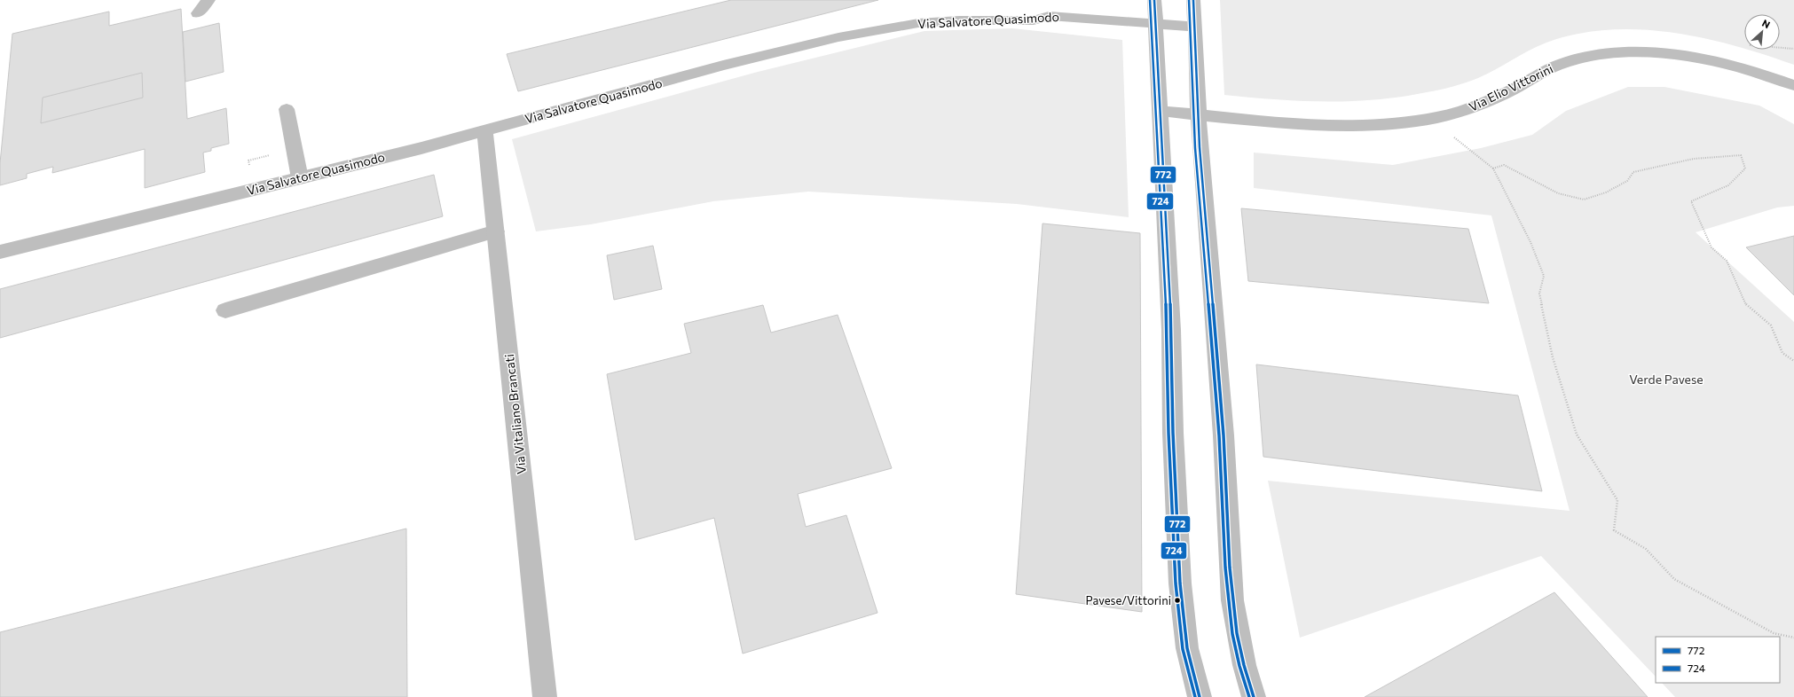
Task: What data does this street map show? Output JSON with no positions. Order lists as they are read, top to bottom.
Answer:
{
  "streets": {
    "street": ["Via Salvatore Quasimodo", "Via Elio Vittorini", "Via Vitaliano Brancati"]
  },
  "crossings": [
    ["Via Salvatore Quasimodo", "Via Vitaliano Brancati"]
  ],
  "parks": ["Verde Pavese"],
  "places": ["Pavese/Vittorini"],
  "lines": ["transit line 772", "transit line 724"],
  "legend": ["772", "724"],
  "north": "top right"
}
